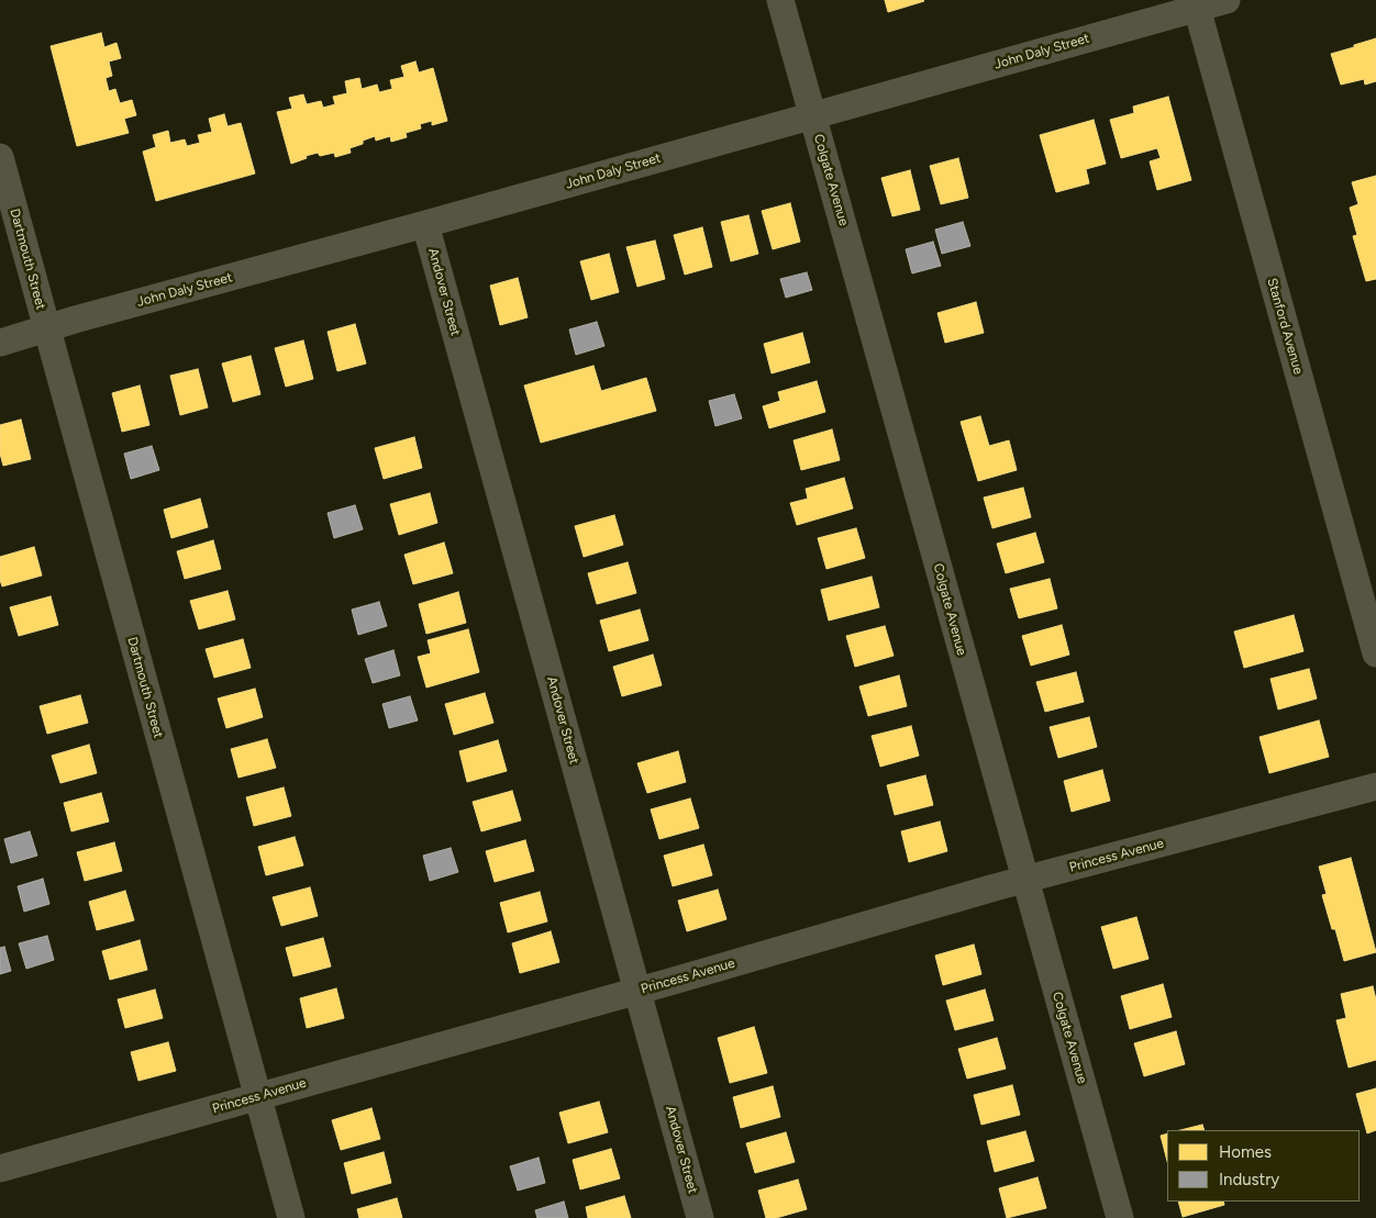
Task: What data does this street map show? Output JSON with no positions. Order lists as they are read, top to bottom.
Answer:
{
  "streets": {
    "street": [
      "John Daly Street",
      "Colgate Avenue",
      "Dartmouth Street",
      "Andover Street",
      "Stanford Avenue",
      "Princess Avenue"
    ]
  },
  "crossings": [
    ["John Daly Street", "Colgate Avenue"],
    ["John Daly Street", "Dartmouth Street"],
    ["John Daly Street", "Andover Street"],
    ["John Daly Street", "Stanford Avenue"],
    ["Colgate Avenue", "Princess Avenue"],
    ["Dartmouth Street", "Princess Avenue"],
    ["Andover Street", "Princess Avenue"]
  ],
  "legend": ["Homes", "Industry"]
}
